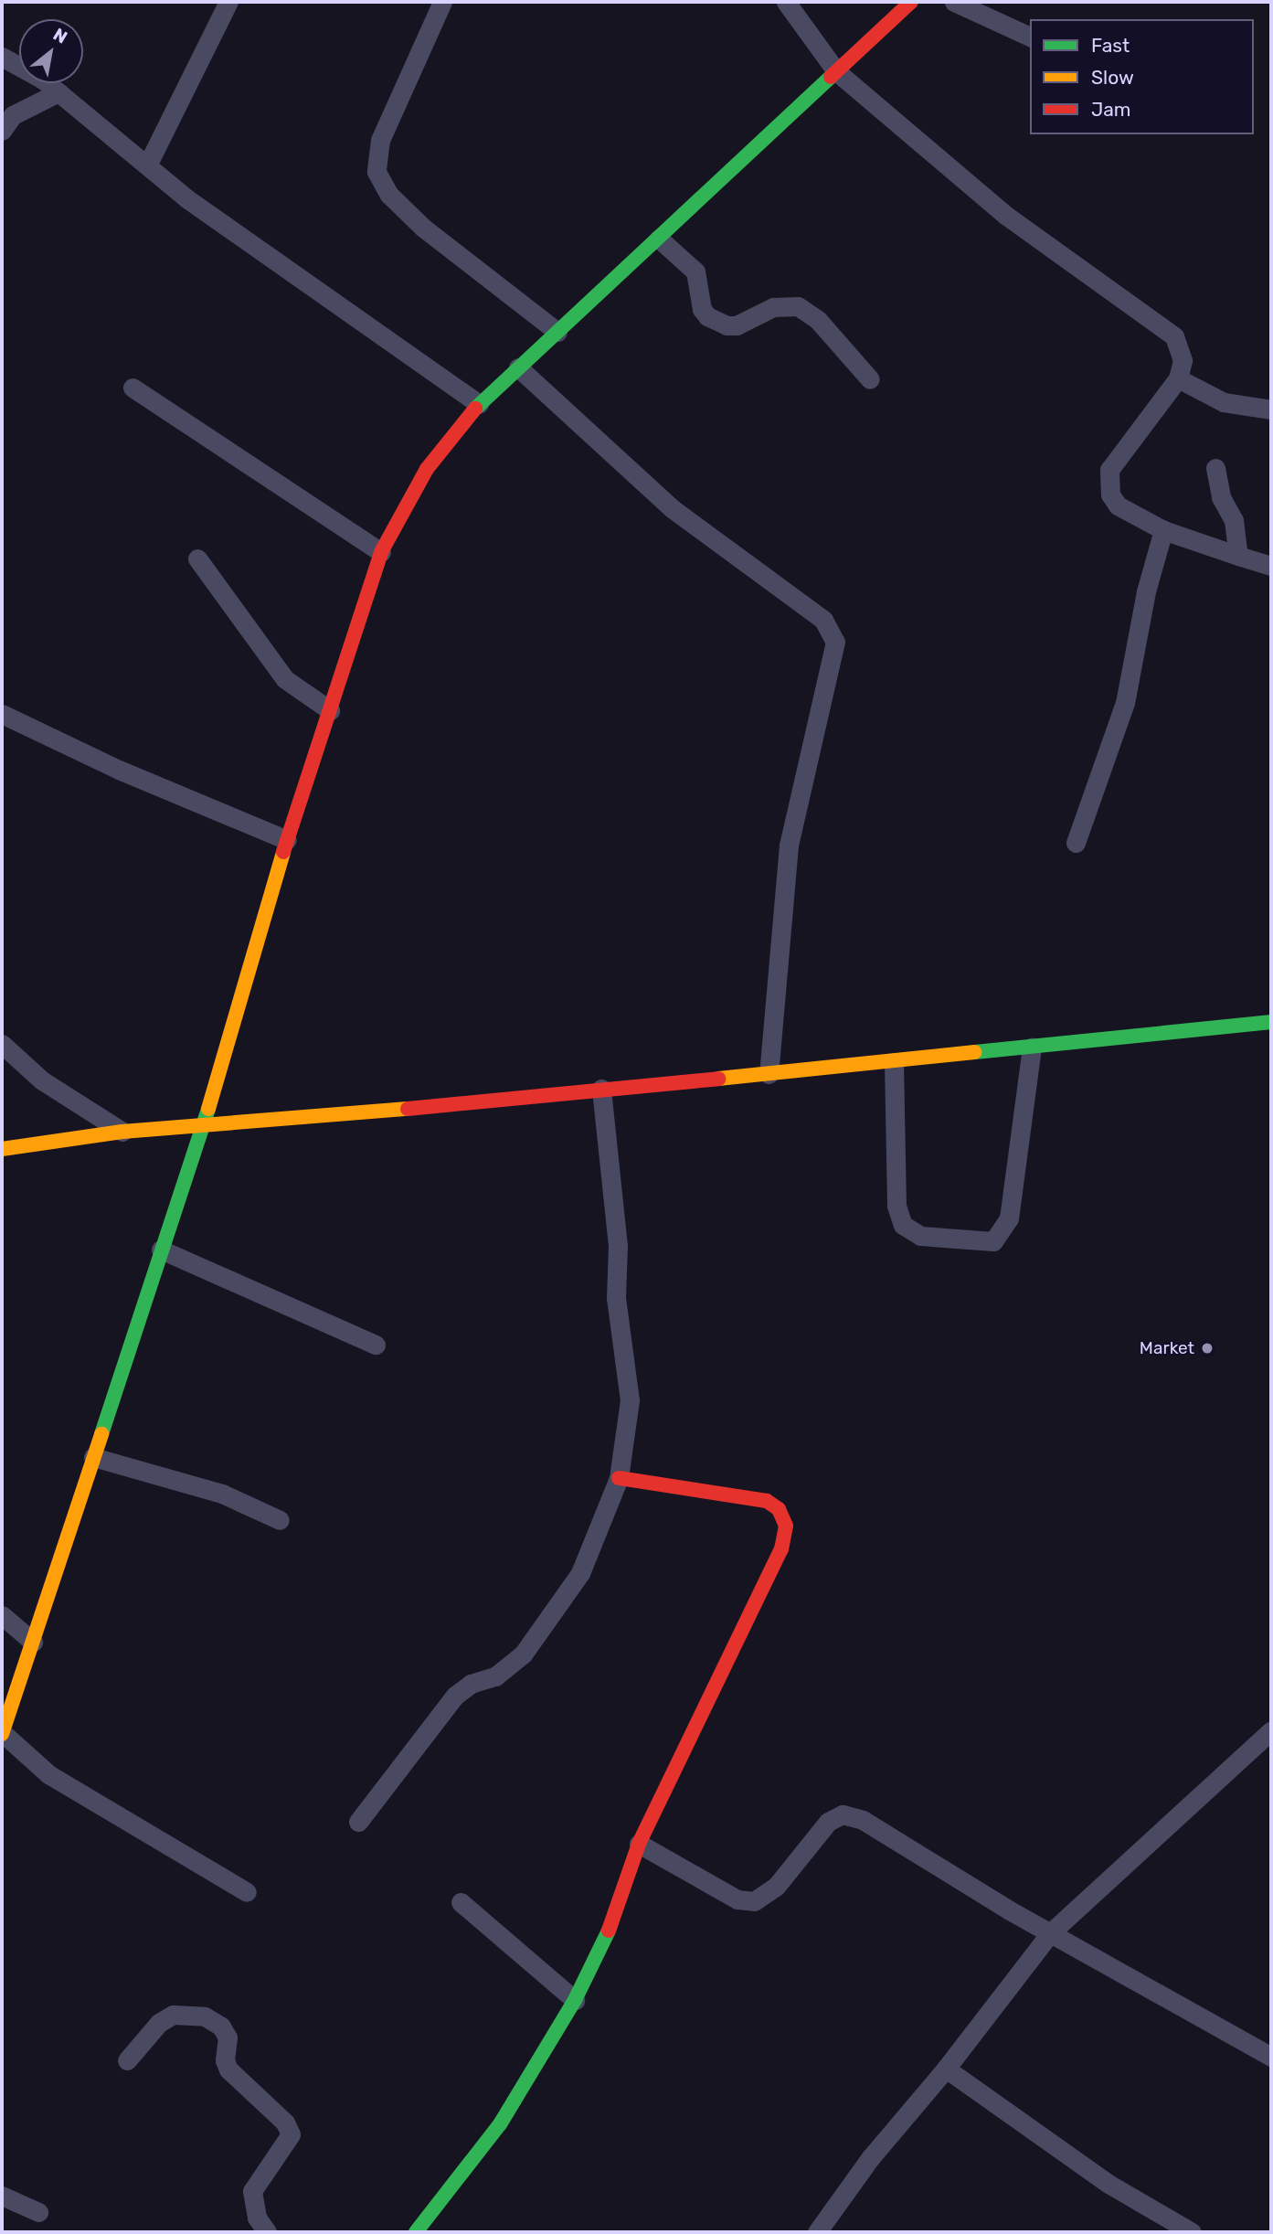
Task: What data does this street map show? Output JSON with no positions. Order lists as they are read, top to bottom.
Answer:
{
  "places": ["Market"],
  "legend": ["Fast", "Slow", "Jam"],
  "north": "top right"
}
